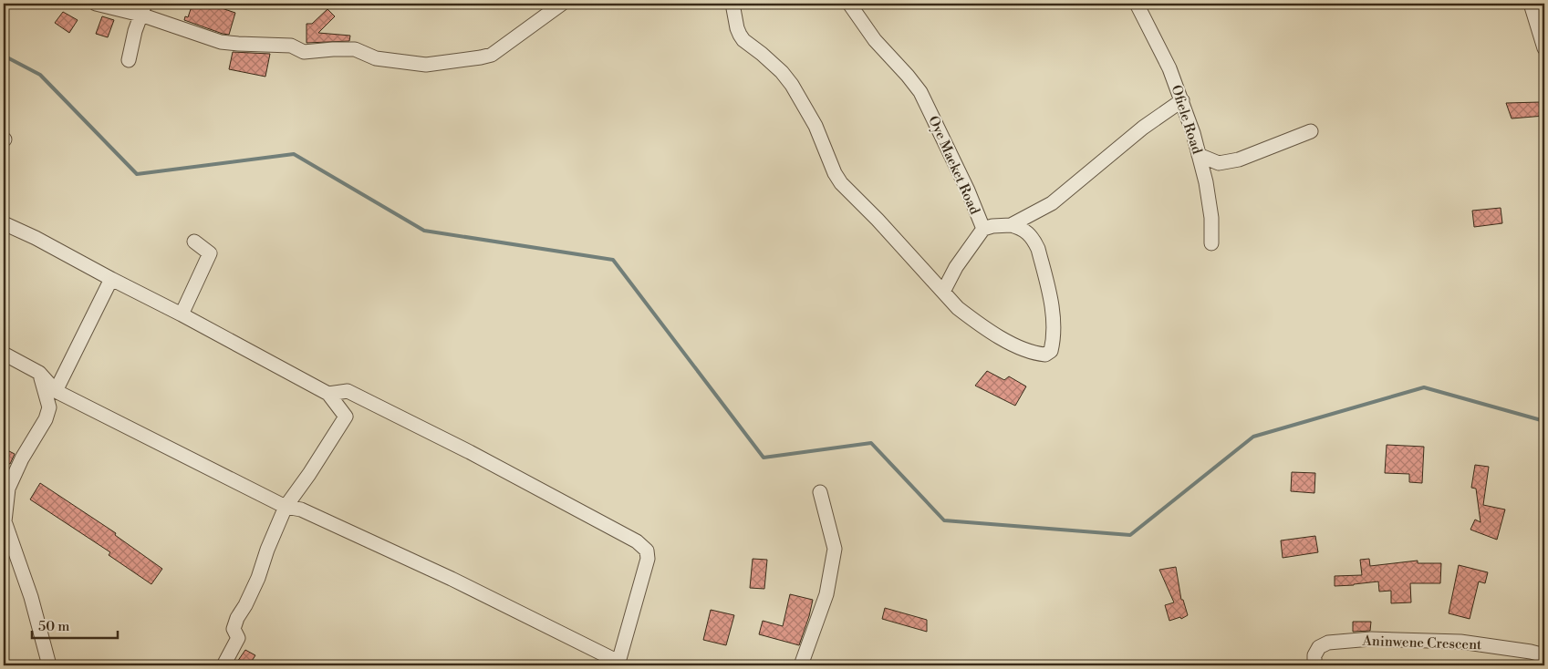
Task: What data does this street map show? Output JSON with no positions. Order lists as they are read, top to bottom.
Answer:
{
  "streets": {
    "street": ["Ofiele Road", "Oye Maeket Road", "Aninwene Crescent"]
  },
  "crossings": [
    ["Ofiele Road", "Oye Maeket Road"]
  ],
  "scale_bar": "50 m"
}
